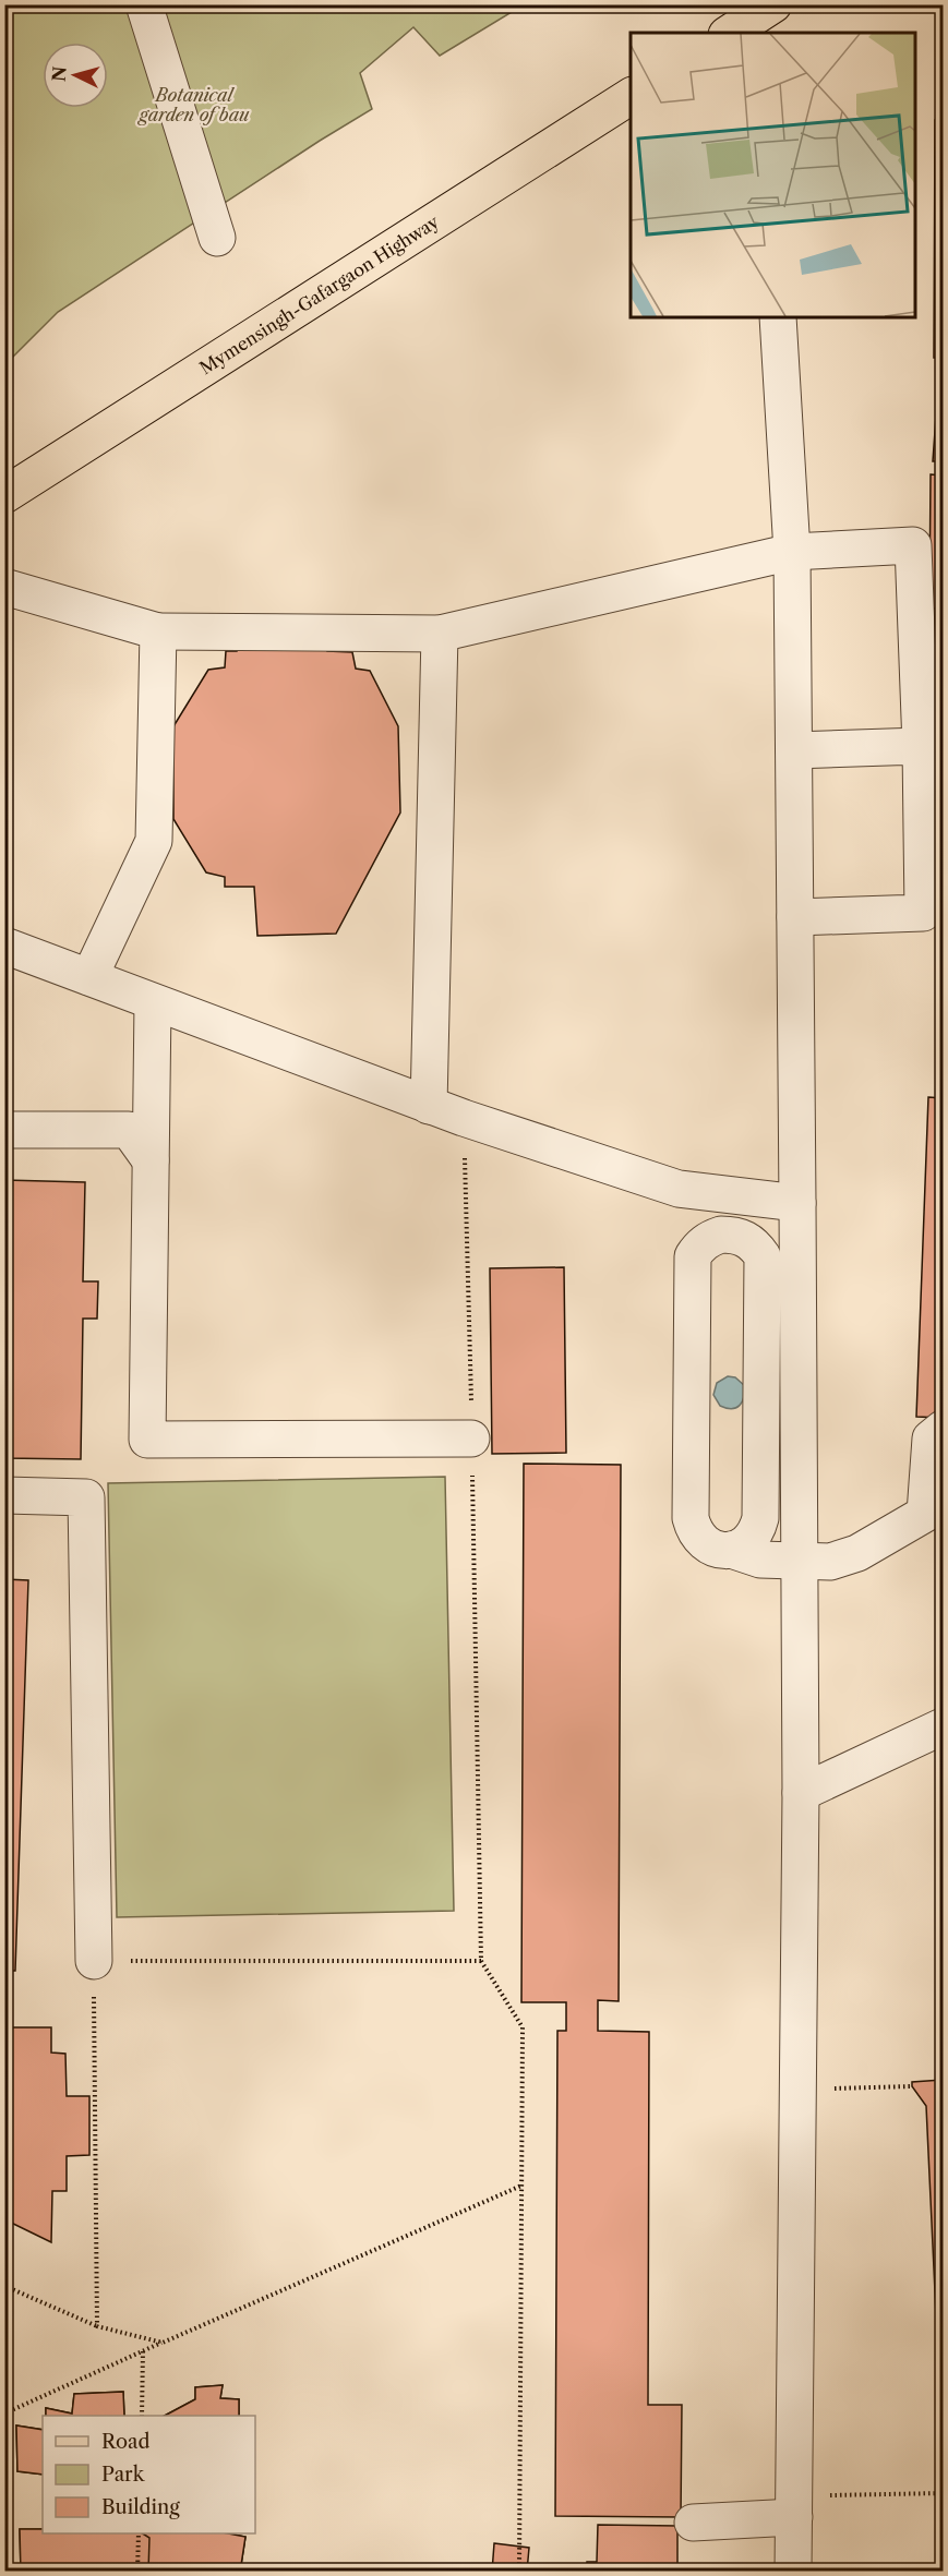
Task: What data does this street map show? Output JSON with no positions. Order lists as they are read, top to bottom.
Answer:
{
  "streets": {
    "main road": ["Mymensingh-Gafargaon Highway"]
  },
  "parks": ["Botanical garden of bau"],
  "legend": ["Road", "Park", "Building"],
  "north": "left"
}
